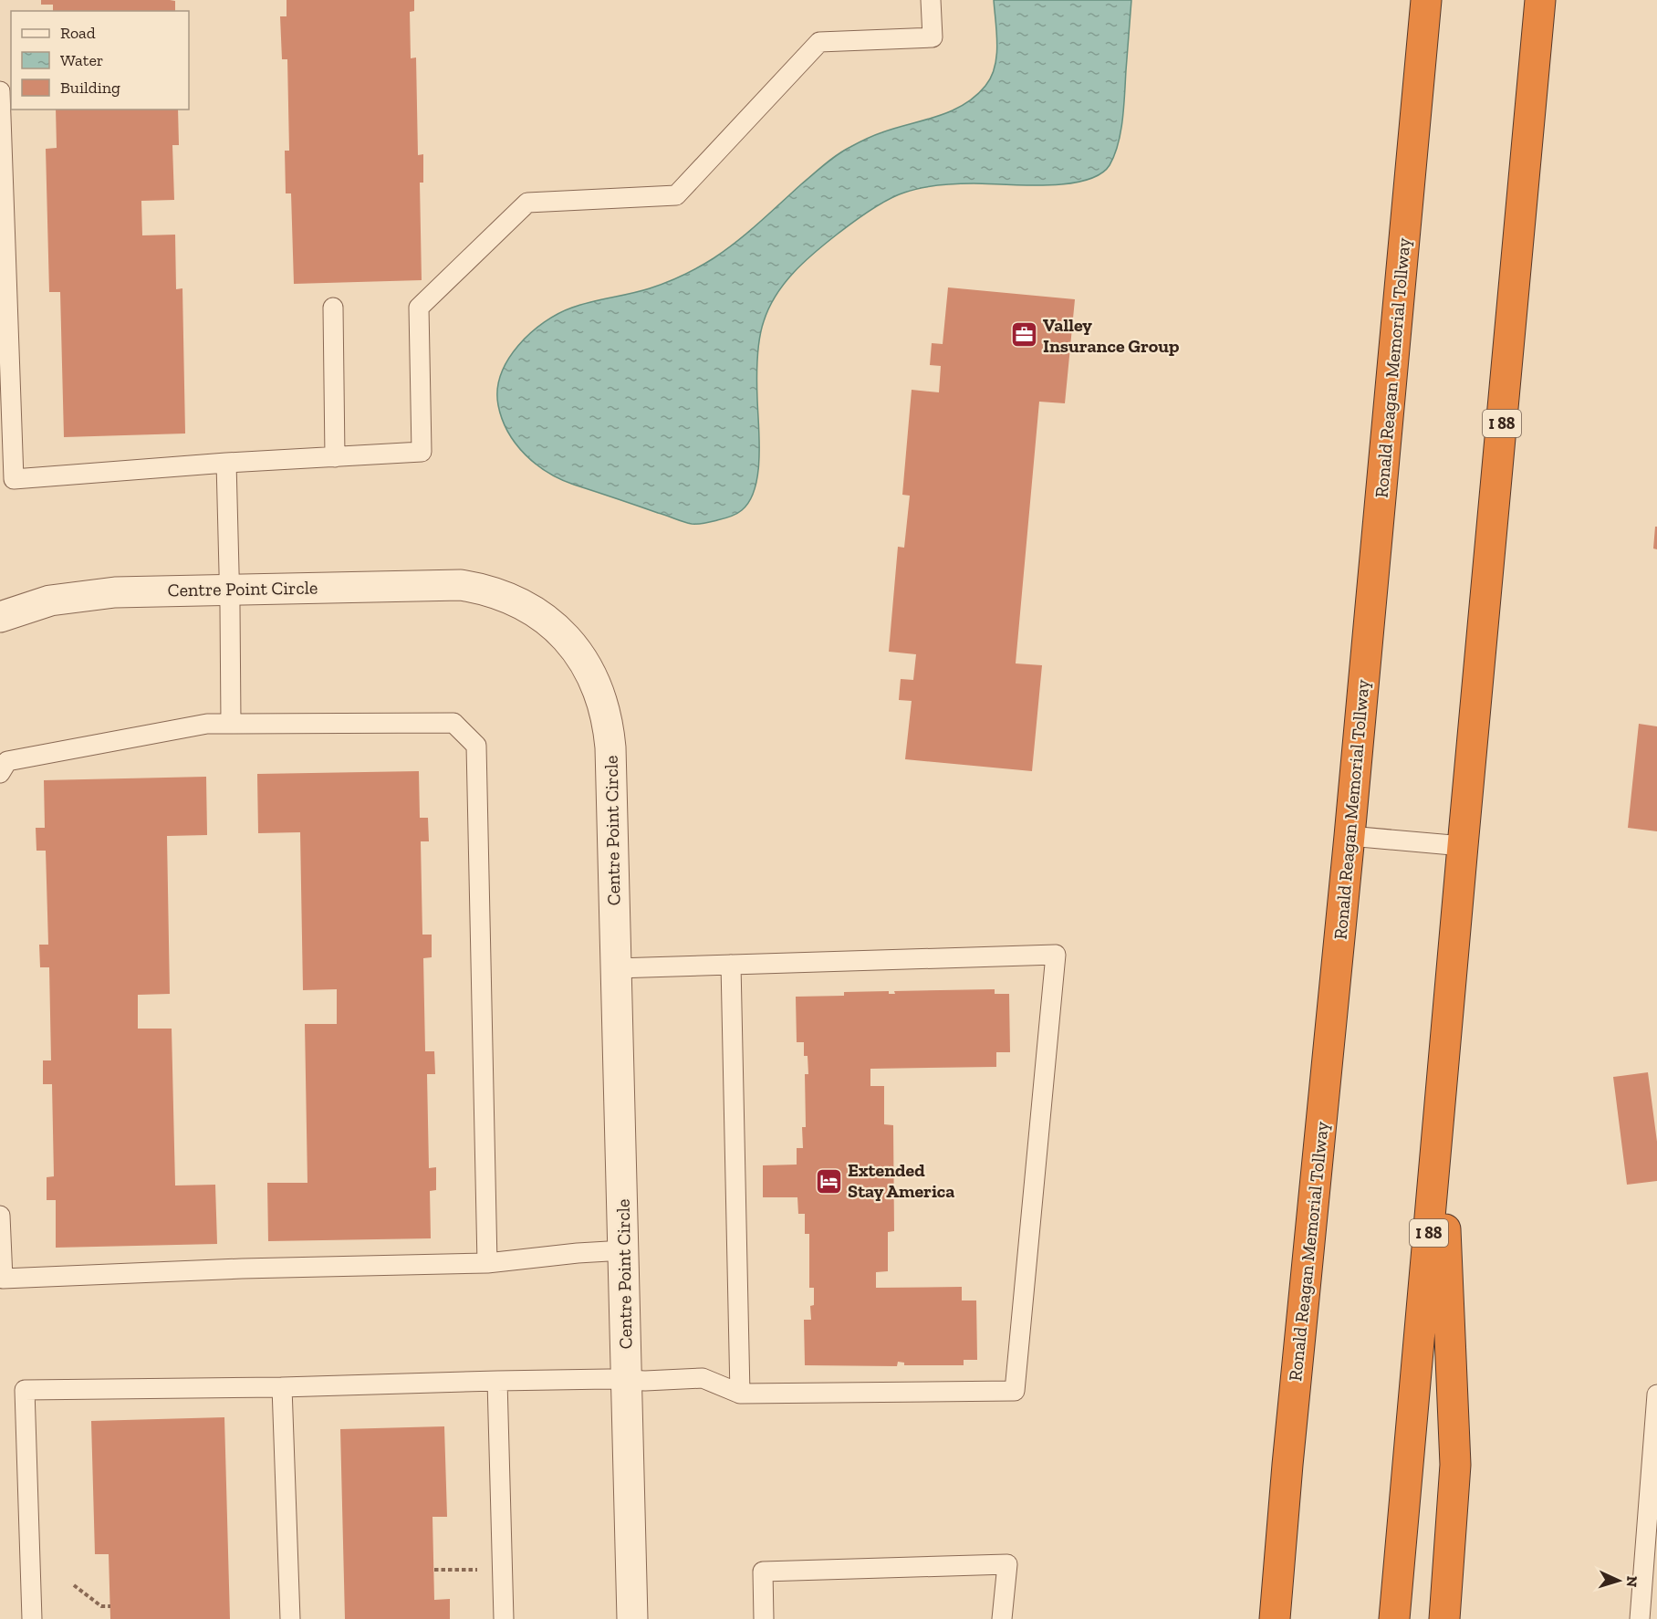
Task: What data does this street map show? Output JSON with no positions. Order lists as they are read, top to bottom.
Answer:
{
  "streets": {
    "highway": ["Ronald Reagan Memorial Tollway", "I 88"],
    "street": ["Centre Point Circle"]
  },
  "places": {
    "office": ["Valley Insurance Group"],
    "hotel": ["Extended Stay America"]
  },
  "legend": ["Road", "Water", "Building"],
  "north": "right"
}
